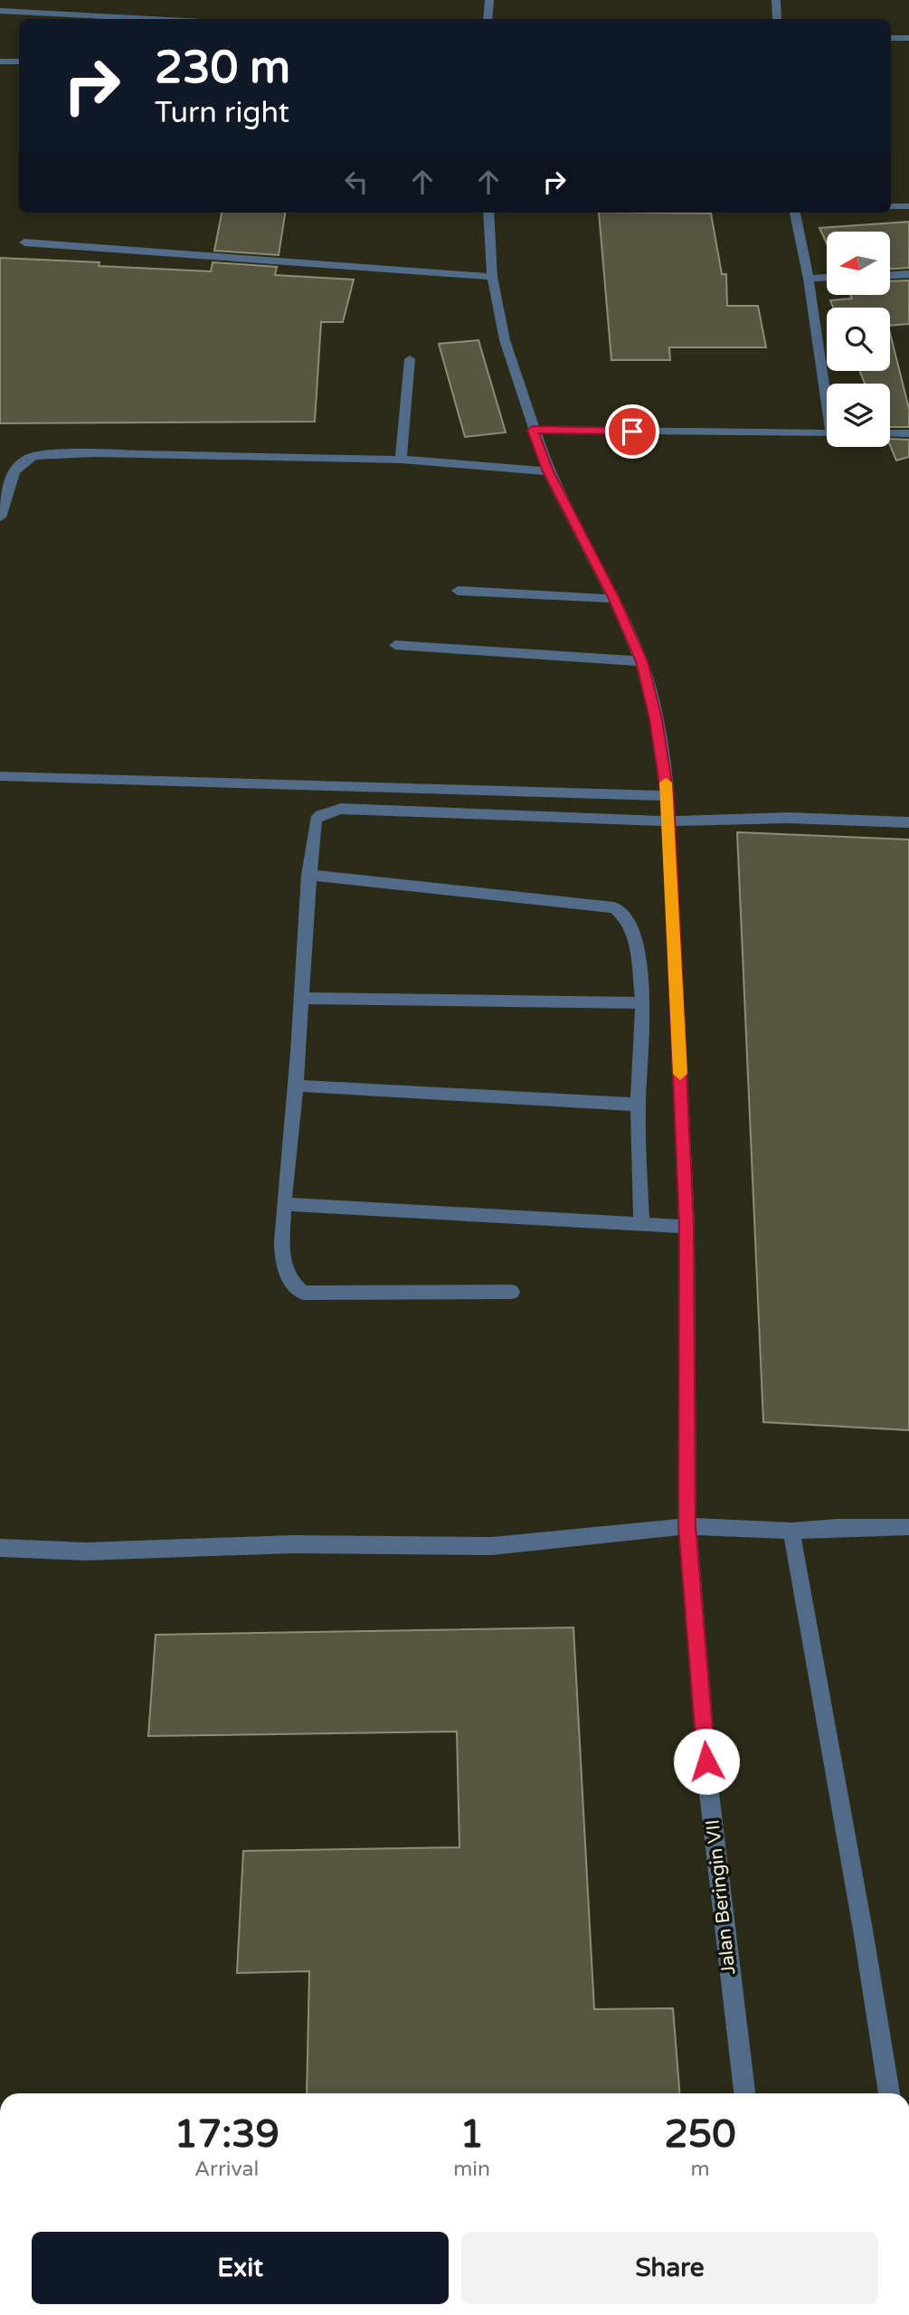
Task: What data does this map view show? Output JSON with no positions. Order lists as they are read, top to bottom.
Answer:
{
  "streets": {
    "street": ["Jalan Beringin VII"]
  },
  "north": "left",
  "page": {
    "turn": ["230 m", "Turn right"],
    "eta": [
      "17:39",
      "Arrival",
      "1",
      "min",
      "250",
      "m"
    ],
    "buttons": ["Exit", "Share"]
  }
}
